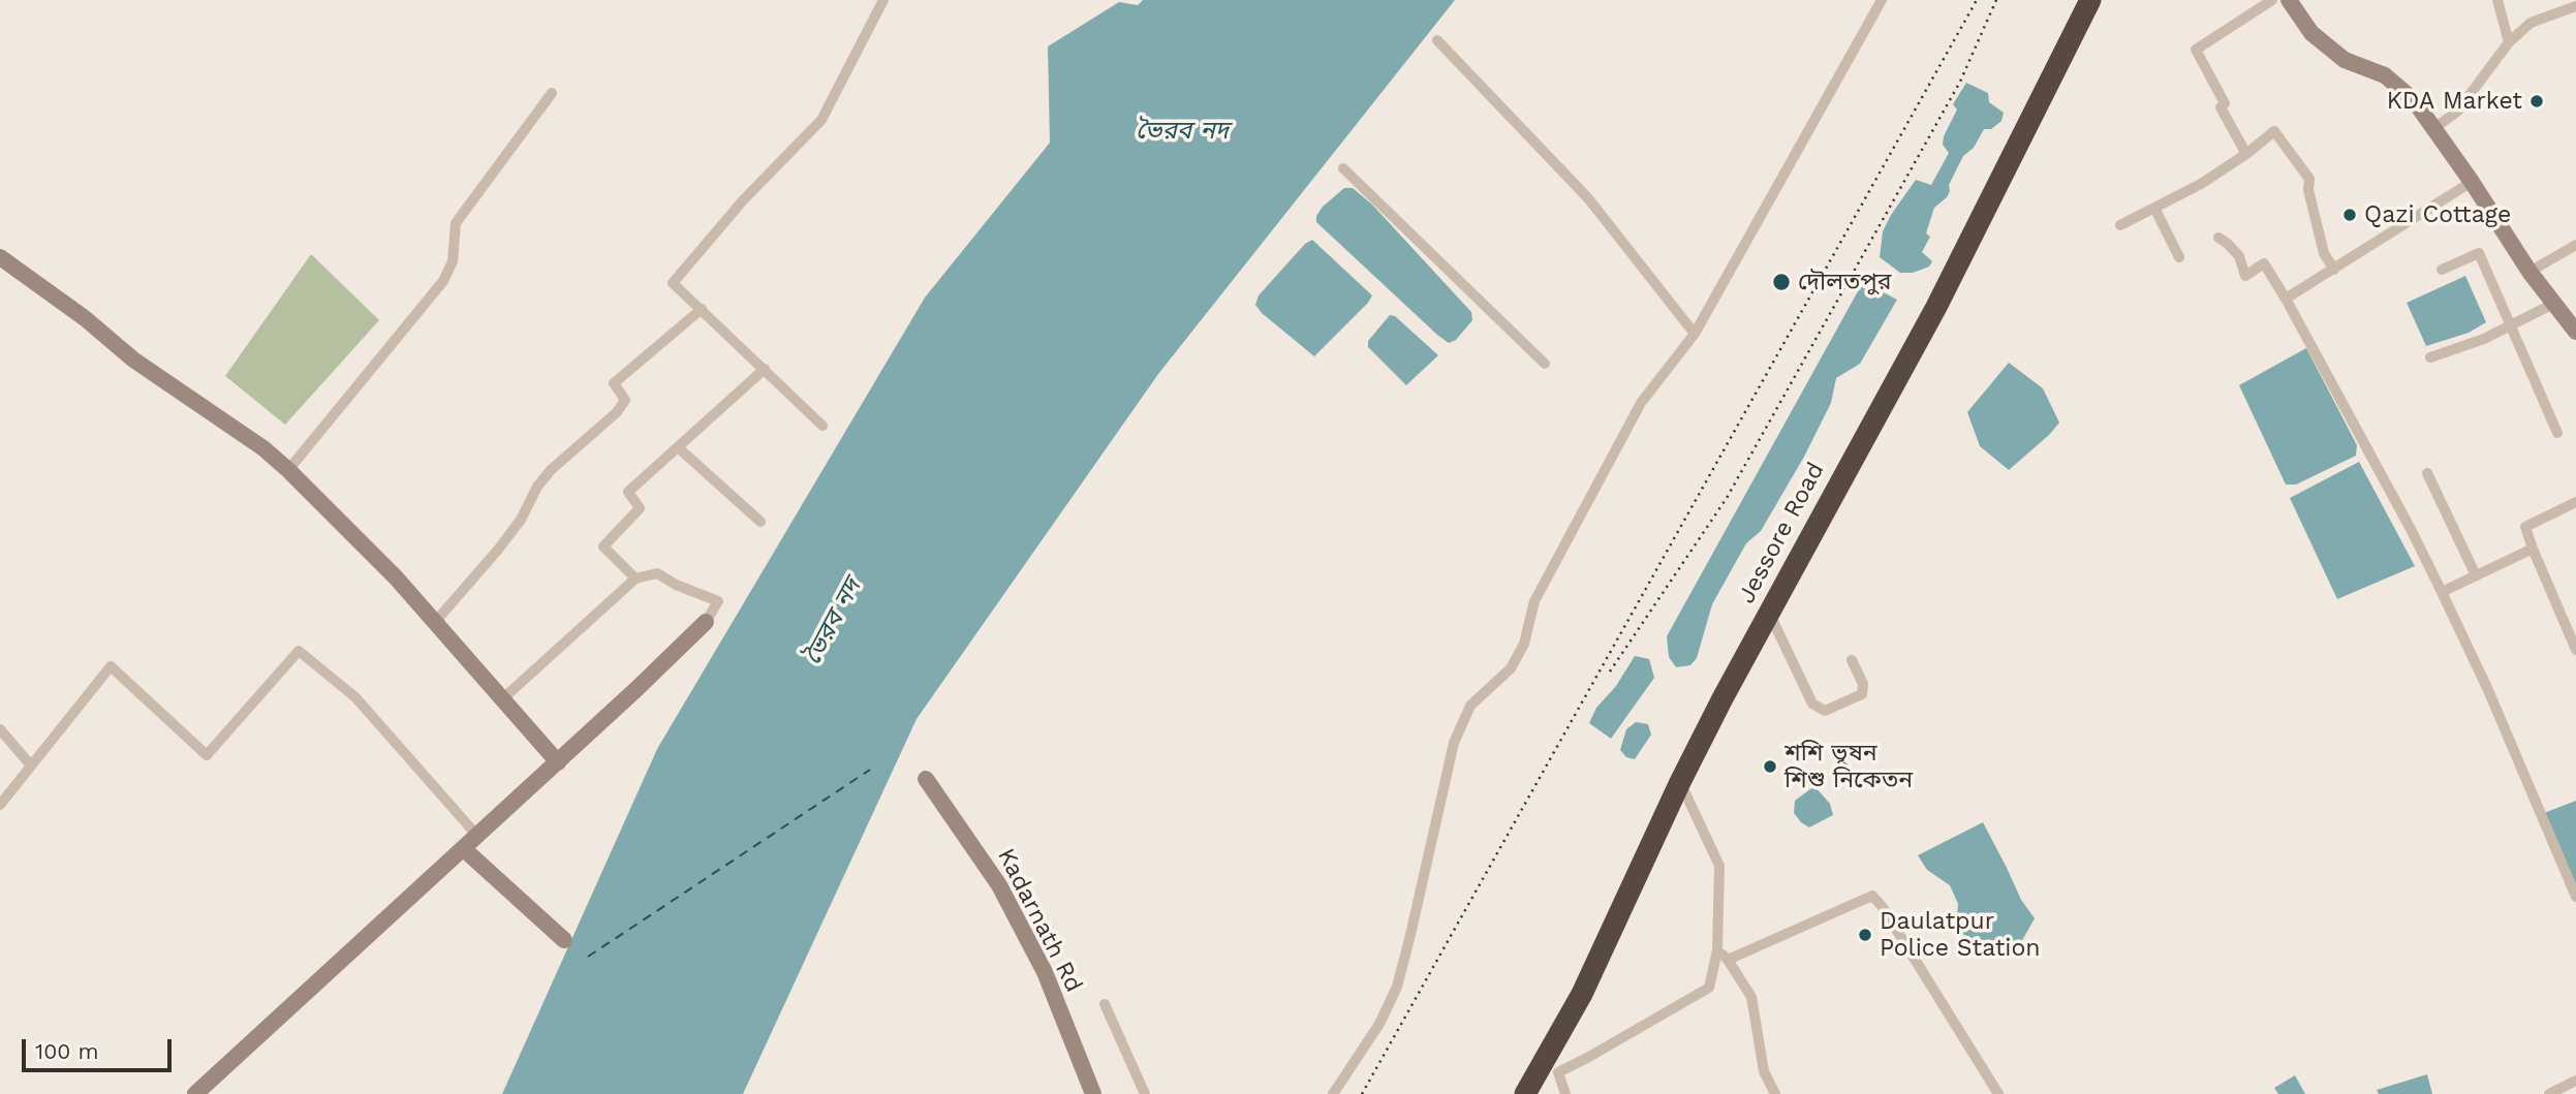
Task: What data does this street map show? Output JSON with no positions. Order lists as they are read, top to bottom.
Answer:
{
  "streets": {
    "highway": ["Jessore Road"],
    "main road": ["Kadarnath Rd"]
  },
  "water": ["ভৈরব নদ"],
  "places": [
    "KDA Market",
    "Qazi Cottage",
    "দৌলতপুর",
    "শশি ভূষন শিশু নিকেতন",
    "Daulatpur Police Station"
  ],
  "scale_bar": "100 m"
}
